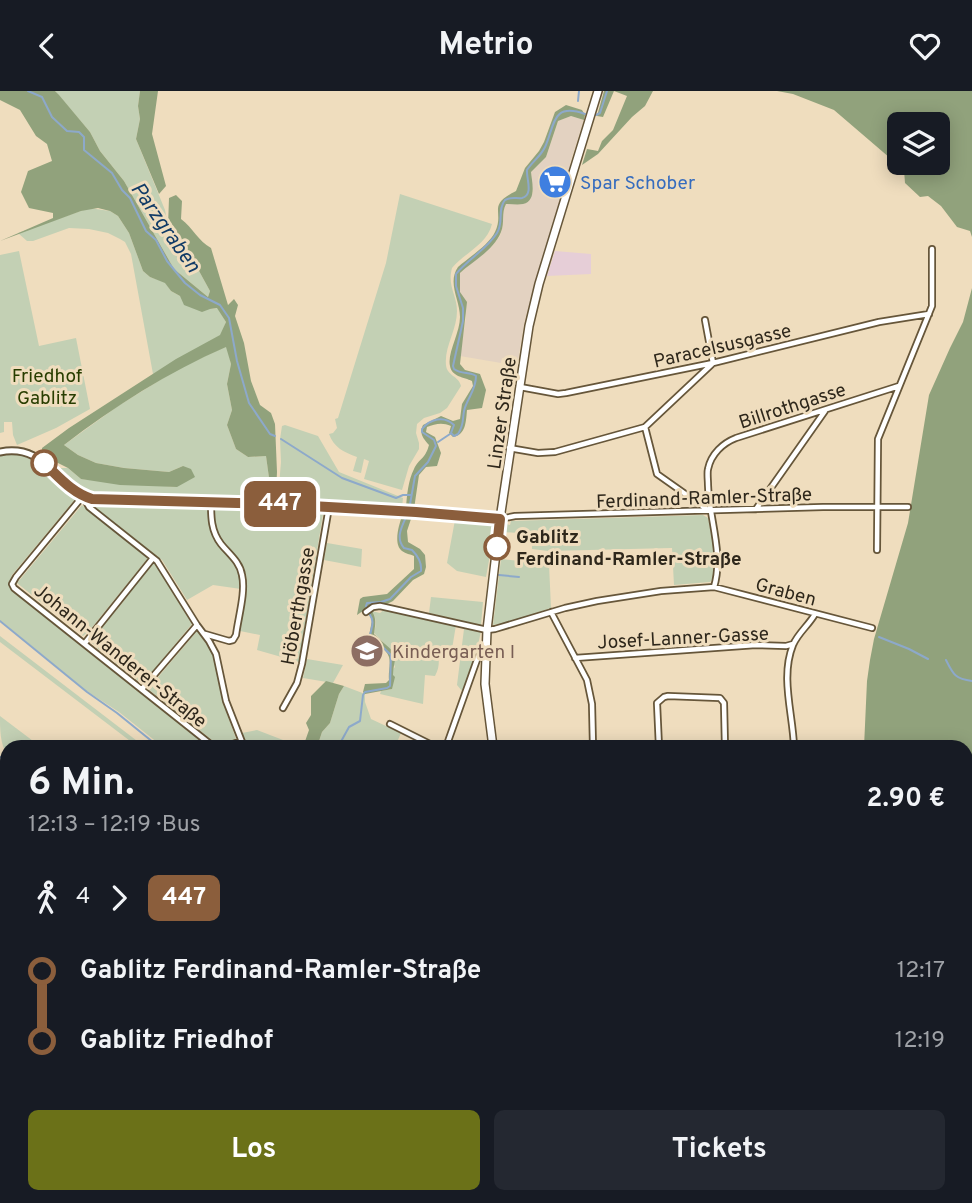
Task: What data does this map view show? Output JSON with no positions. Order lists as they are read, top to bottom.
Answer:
{
  "streets": {
    "main road": ["Linzer Straße"],
    "street": [
      "Paracelsusgasse",
      "Billrothgasse",
      "Ferdinand-Ramler-Straße",
      "Graben",
      "Höberthgasse",
      "Josef-Lanner-Gasse",
      "Johann-Wanderer-Straße"
    ]
  },
  "crossings": [
    ["Paracelsusgasse", "Linzer Straße"],
    ["Billrothgasse", "Ferdinand-Ramler-Straße"],
    ["Billrothgasse", "Graben"],
    ["Linzer Straße", "Ferdinand-Ramler-Straße"],
    ["Linzer Straße", "Graben"]
  ],
  "water": ["Parzgraben"],
  "parks": ["Friedhof Gablitz"],
  "places": {
    "supermarket": ["Spar Schober"],
    "other": ["Gablitz Ferdinand-Ramler-Straße"],
    "school or university": ["Kindergarten I"]
  },
  "lines": ["bus line 447"],
  "page": {
    "header": "Metrio",
    "on_map": "447",
    "heading": ["6 Min.", "12:13 – 12:19 · Bus", "2.90 €"],
    "legs": ["4", "447"],
    "list": [
      {
        "name": "Gablitz Ferdinand-Ramler-Straße",
        "value": "12:17"
      },
      {
        "name": "Gablitz Friedhof",
        "value": "12:19"
      }
    ],
    "buttons": ["Los", "Tickets"]
  }
}
